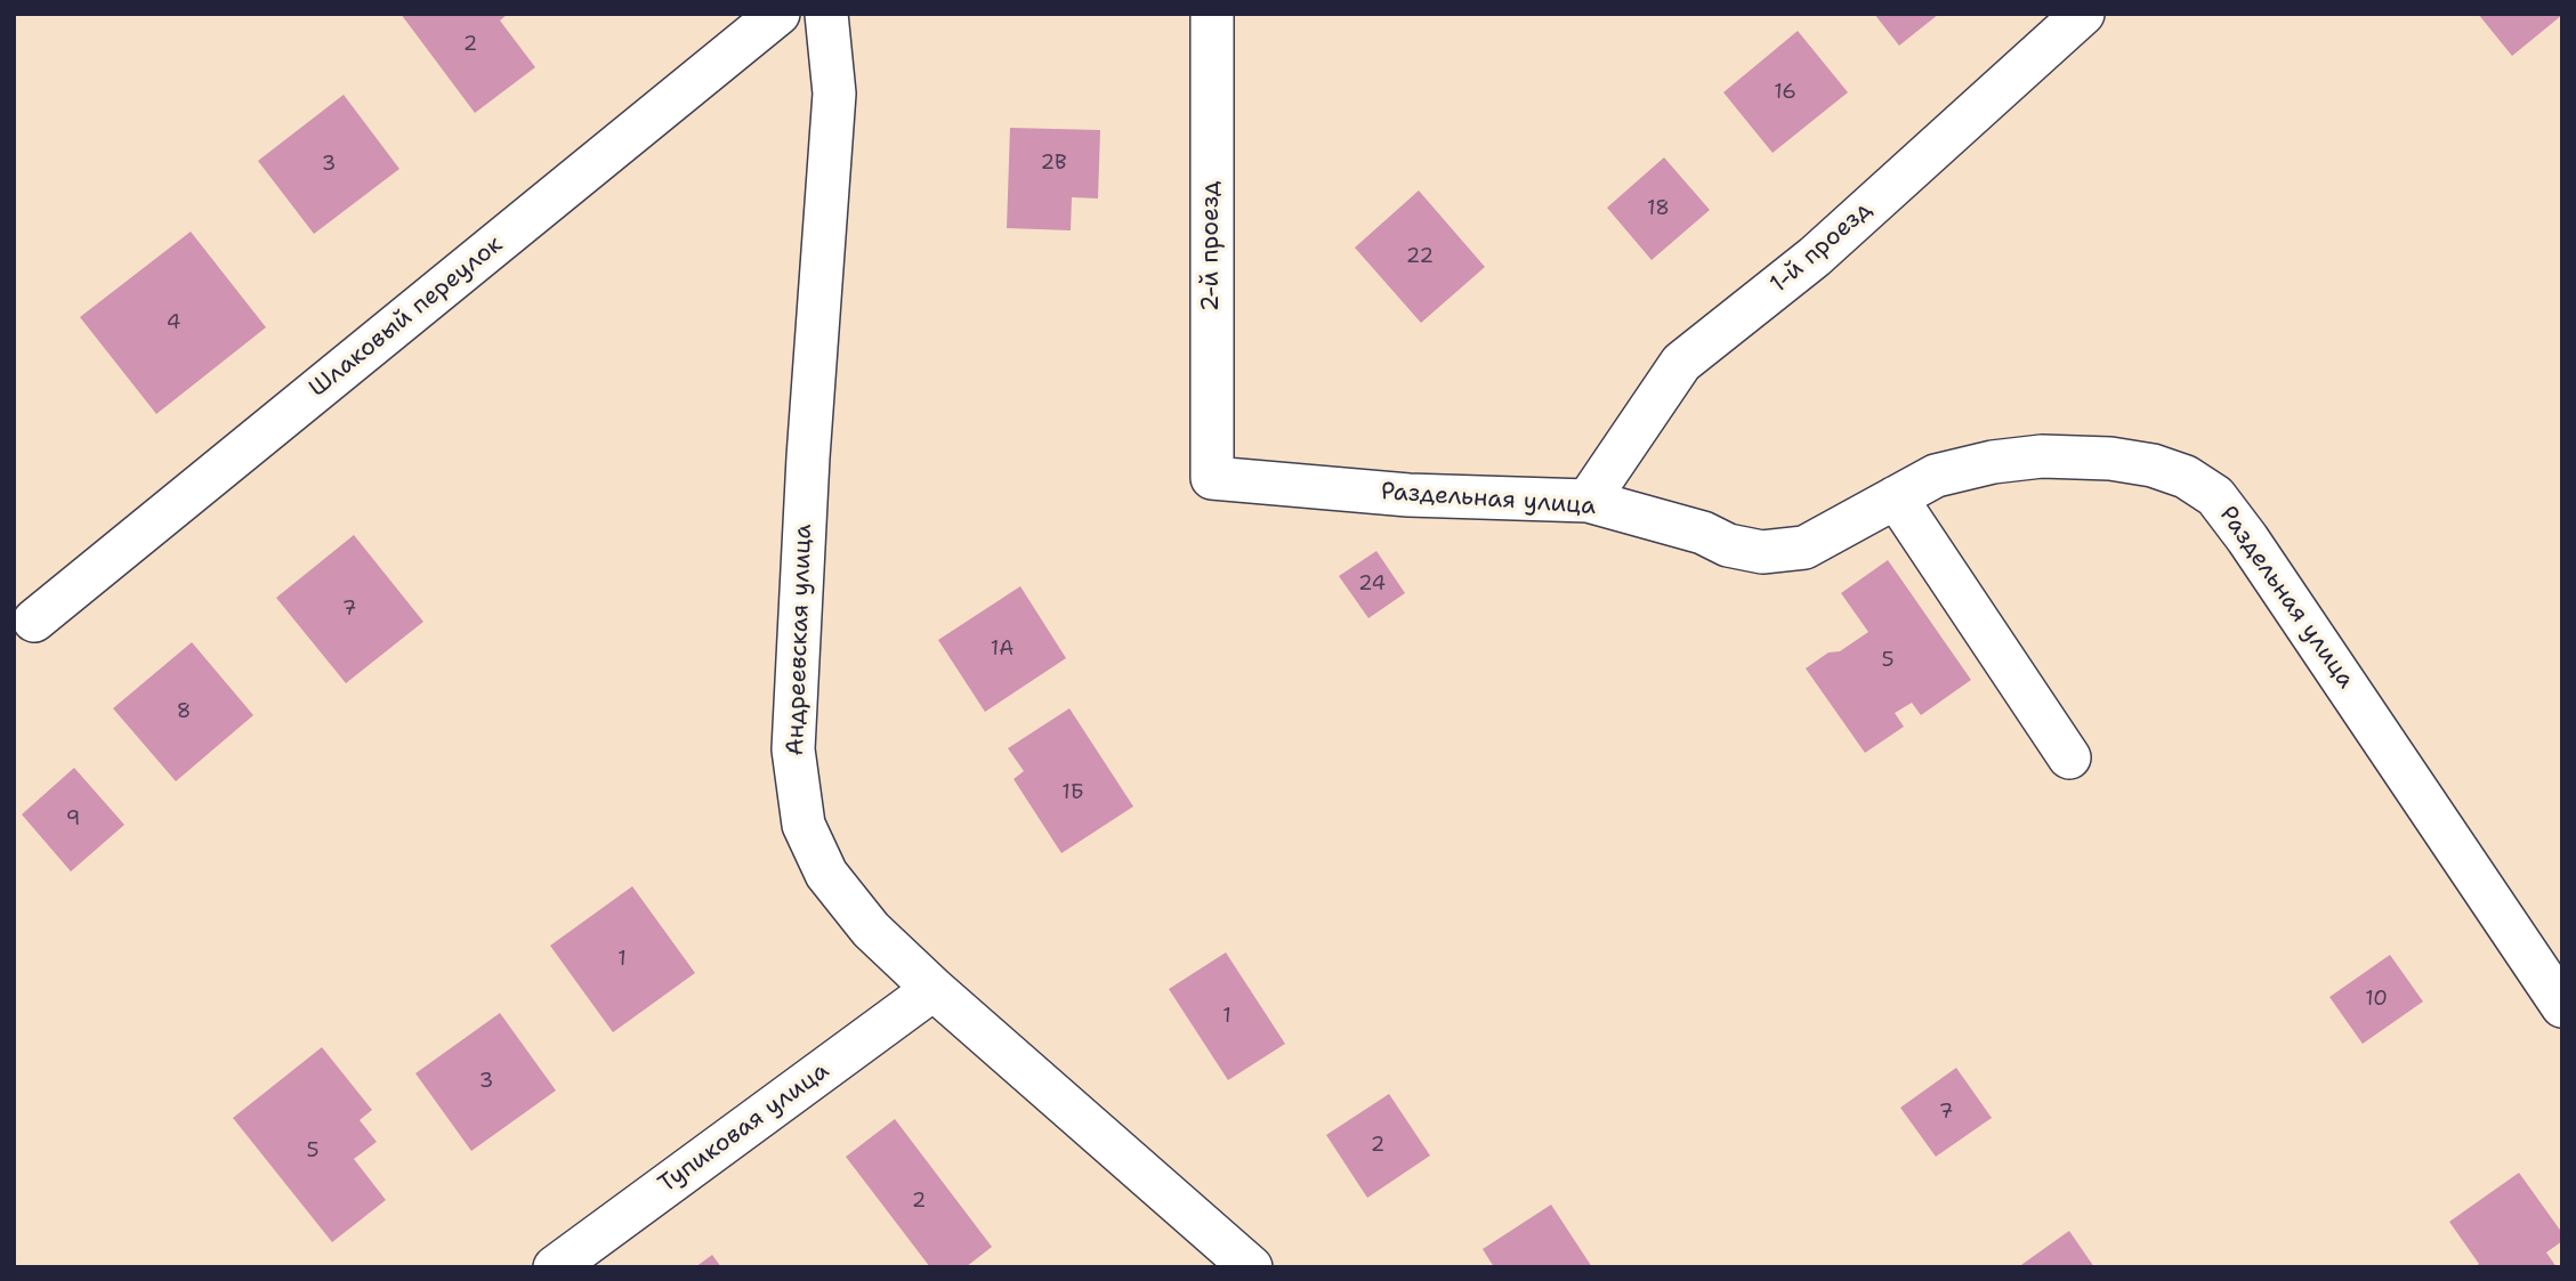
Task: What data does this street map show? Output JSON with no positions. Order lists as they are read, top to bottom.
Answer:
{
  "streets": {
    "street": [
      "2-й проезд",
      "1-й проезд",
      "Шлаковый переулок",
      "Раздельная улица",
      "Андреевская улица",
      "Тупиковая улица"
    ]
  },
  "crossings": [
    ["2-й проезд", "Раздельная улица"],
    ["1-й проезд", "Раздельная улица"],
    ["Андреевская улица", "Тупиковая улица"]
  ],
  "house_numbers": [
    "2",
    "16",
    "2В",
    "3",
    "18",
    "22",
    "4",
    "24",
    "7",
    "1А",
    "5",
    "8",
    "1Б",
    "9",
    "1",
    "10",
    "1",
    "3",
    "7",
    "2",
    "5",
    "2"
  ]
}
